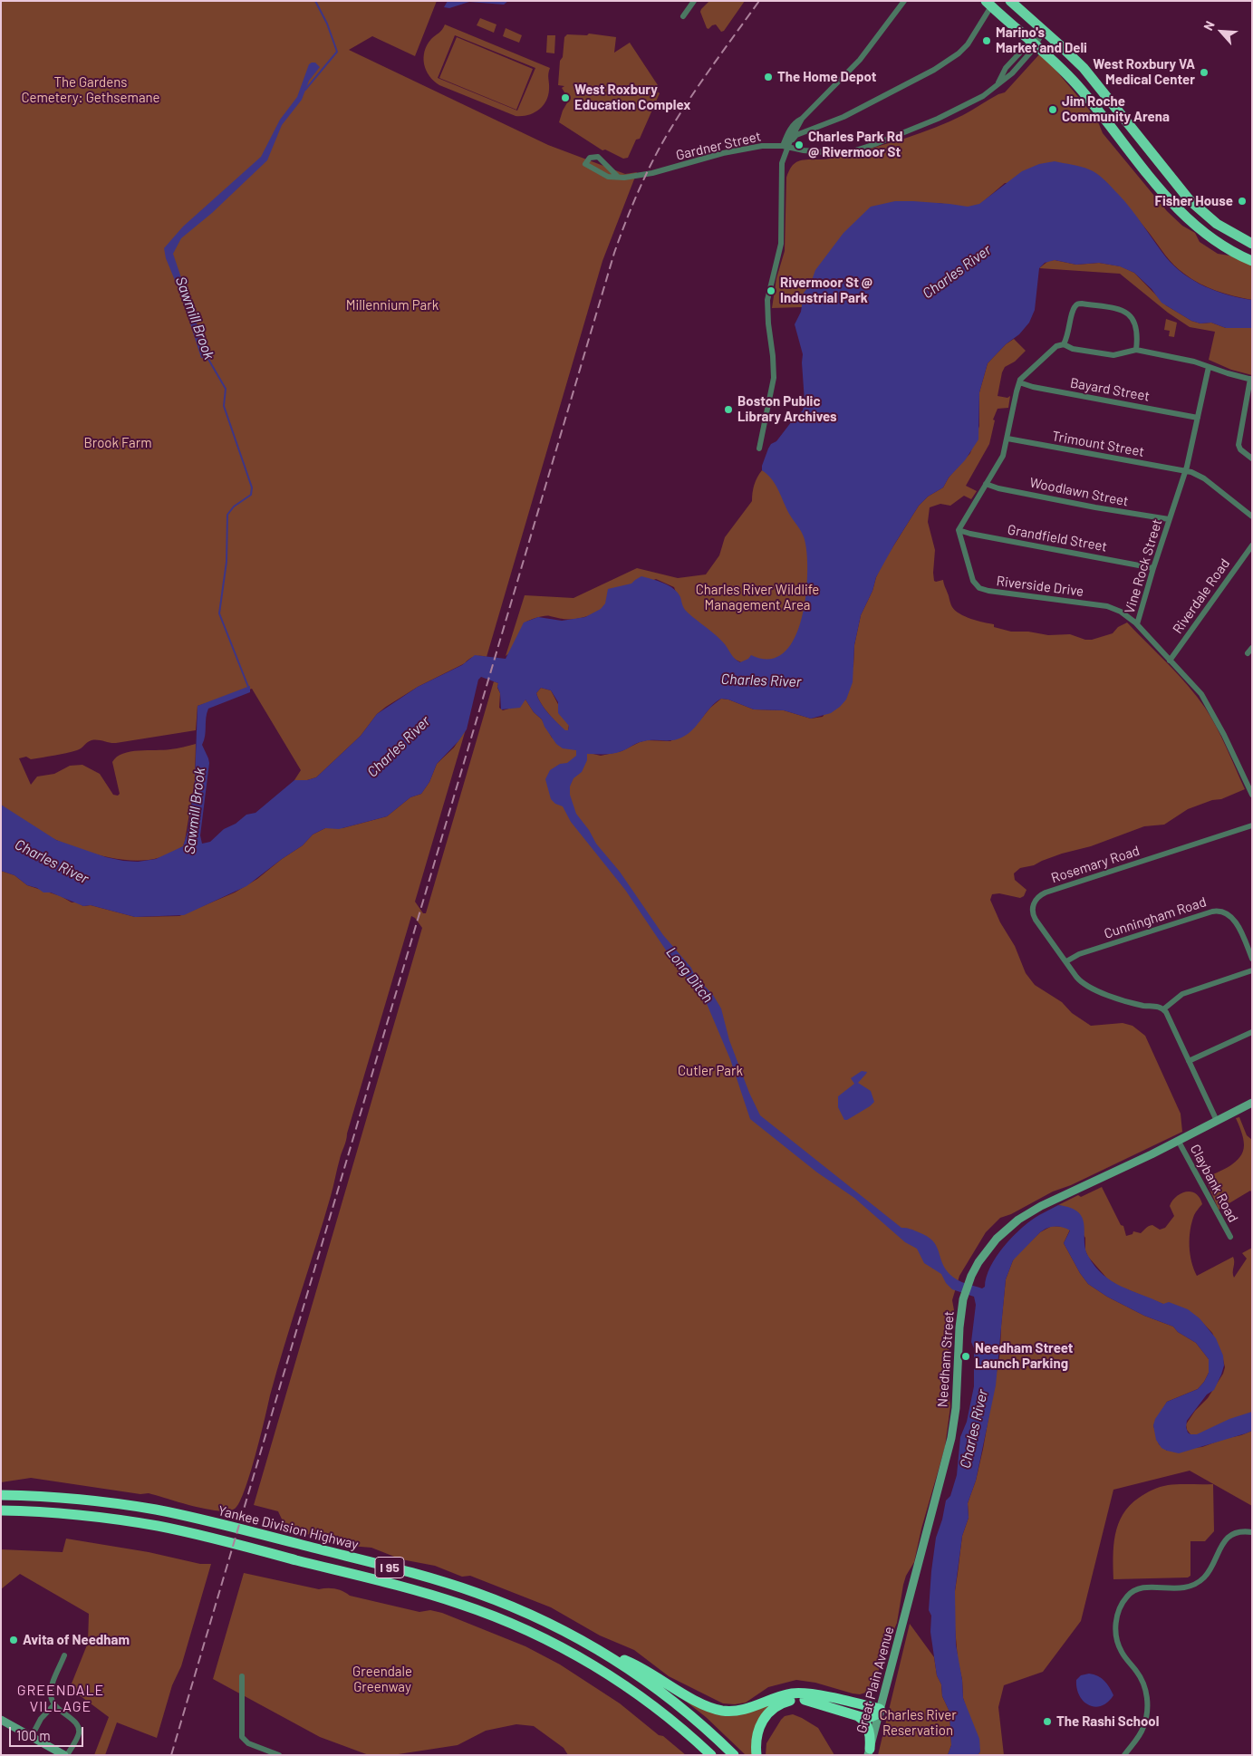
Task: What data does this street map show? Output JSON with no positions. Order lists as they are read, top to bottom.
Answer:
{
  "streets": {
    "highway": ["Yankee Division Highway", "I 95"],
    "main road": ["Needham Street", "Great Plain Avenue"],
    "street": [
      "Gardner Street",
      "Bayard Street",
      "Trimount Street",
      "Woodlawn Street",
      "Grandfield Street",
      "Vine Rock Street",
      "Riverside Drive",
      "Riverdale Road",
      "Rosemary Road",
      "Cunningham Road",
      "Claybank Road"
    ]
  },
  "crossings": [
    ["Bayard Street", "Vine Rock Street"],
    ["Trimount Street", "Vine Rock Street"],
    ["Woodlawn Street", "Vine Rock Street"],
    ["Grandfield Street", "Vine Rock Street"],
    ["Grandfield Street", "Riverside Drive"],
    ["Vine Rock Street", "Riverside Drive"],
    ["Vine Rock Street", "Riverdale Road"],
    ["Rosemary Road", "Cunningham Road"],
    ["Claybank Road", "Needham Street"],
    ["Needham Street", "Great Plain Avenue"]
  ],
  "districts": ["GREENDALE VILLAGE"],
  "water": ["Charles River", "Sawmill Brook", "Long Ditch"],
  "parks": [
    "The Gardens Cemetery: Gethsemane",
    "Millennium Park",
    "Brook Farm",
    "Charles River Wildlife Management Area",
    "Cutler Park",
    "Greendale Greenway",
    "Charles River Reservation"
  ],
  "places": [
    "Marino's Market and Deli",
    "West Roxbury VA Medical Center",
    "The Home Depot",
    "West Roxbury Education Complex",
    "Jim Roche Community Arena",
    "Charles Park Rd @ Rivermoor St",
    "Fisher House",
    "Rivermoor St @ Industrial Park",
    "Boston Public Library Archives",
    "Needham Street Launch Parking",
    "Avita of Needham",
    "The Rashi School"
  ],
  "scale_bar": "100 m",
  "north": "top left"
}
